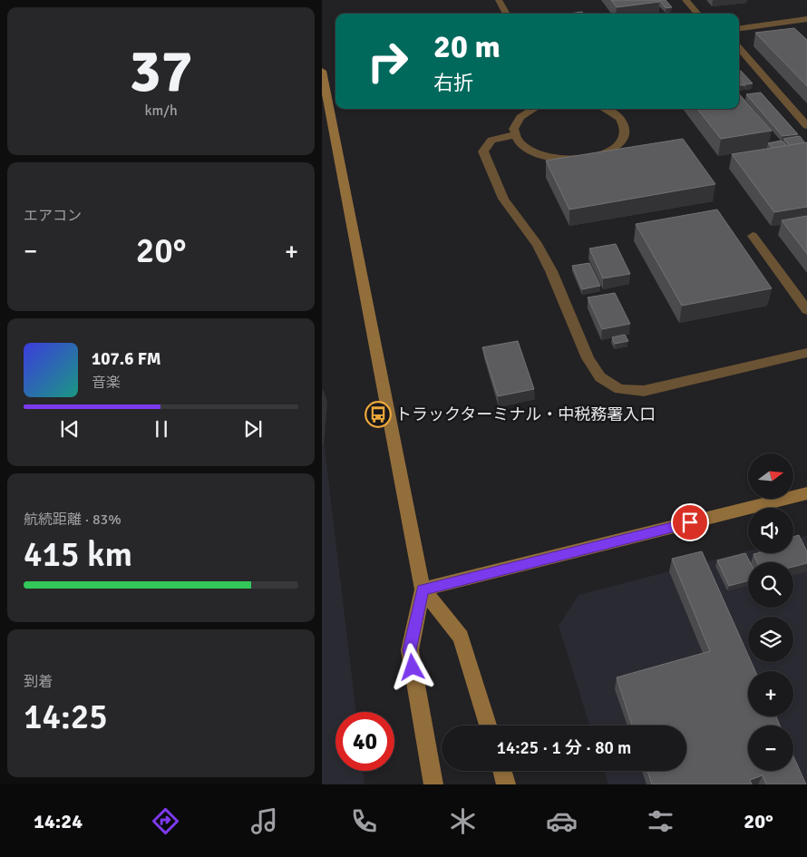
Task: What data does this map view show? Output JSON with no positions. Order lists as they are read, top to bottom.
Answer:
{
  "places": {
    "bus stop": ["トラックターミナル・中税務署入口"]
  },
  "north": "right",
  "page": {
    "tile": [
      ["37", "km/h"],
      "エアコン",
      ["航続距離 · 83%", "415 km"],
      ["到着", "14:25"]
    ],
    "turn": ["20 m", "右折"],
    "heat": ["−", "20°", "+"],
    "song": ["107.6 FM", "音楽"],
    "map_buttons": ["+", "−"],
    "limit": "40",
    "trip": "14:25 · 1 分 · 80 m",
    "tabs": ["14:24", "20°"]
  }
}
